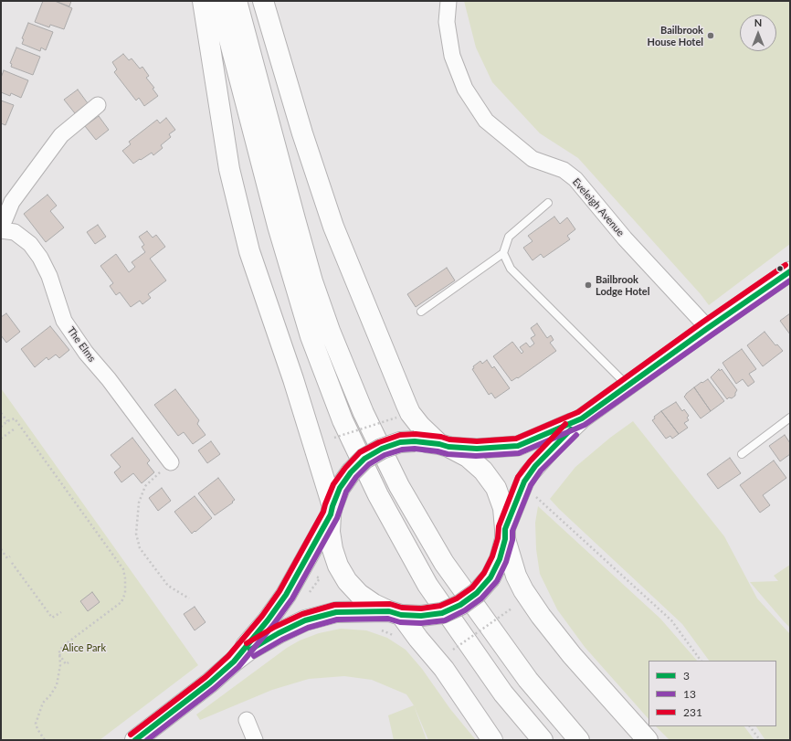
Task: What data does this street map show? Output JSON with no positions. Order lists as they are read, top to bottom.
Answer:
{
  "streets": {
    "street": ["Eveleigh Avenue", "The Elms"]
  },
  "parks": ["Alice Park"],
  "places": ["Bailbrook House Hotel", "Bailbrook Lodge Hotel"],
  "lines": ["transit line 231", "transit line 3", "transit line 13"],
  "legend": ["3", "13", "231"],
  "north": "top"
}
